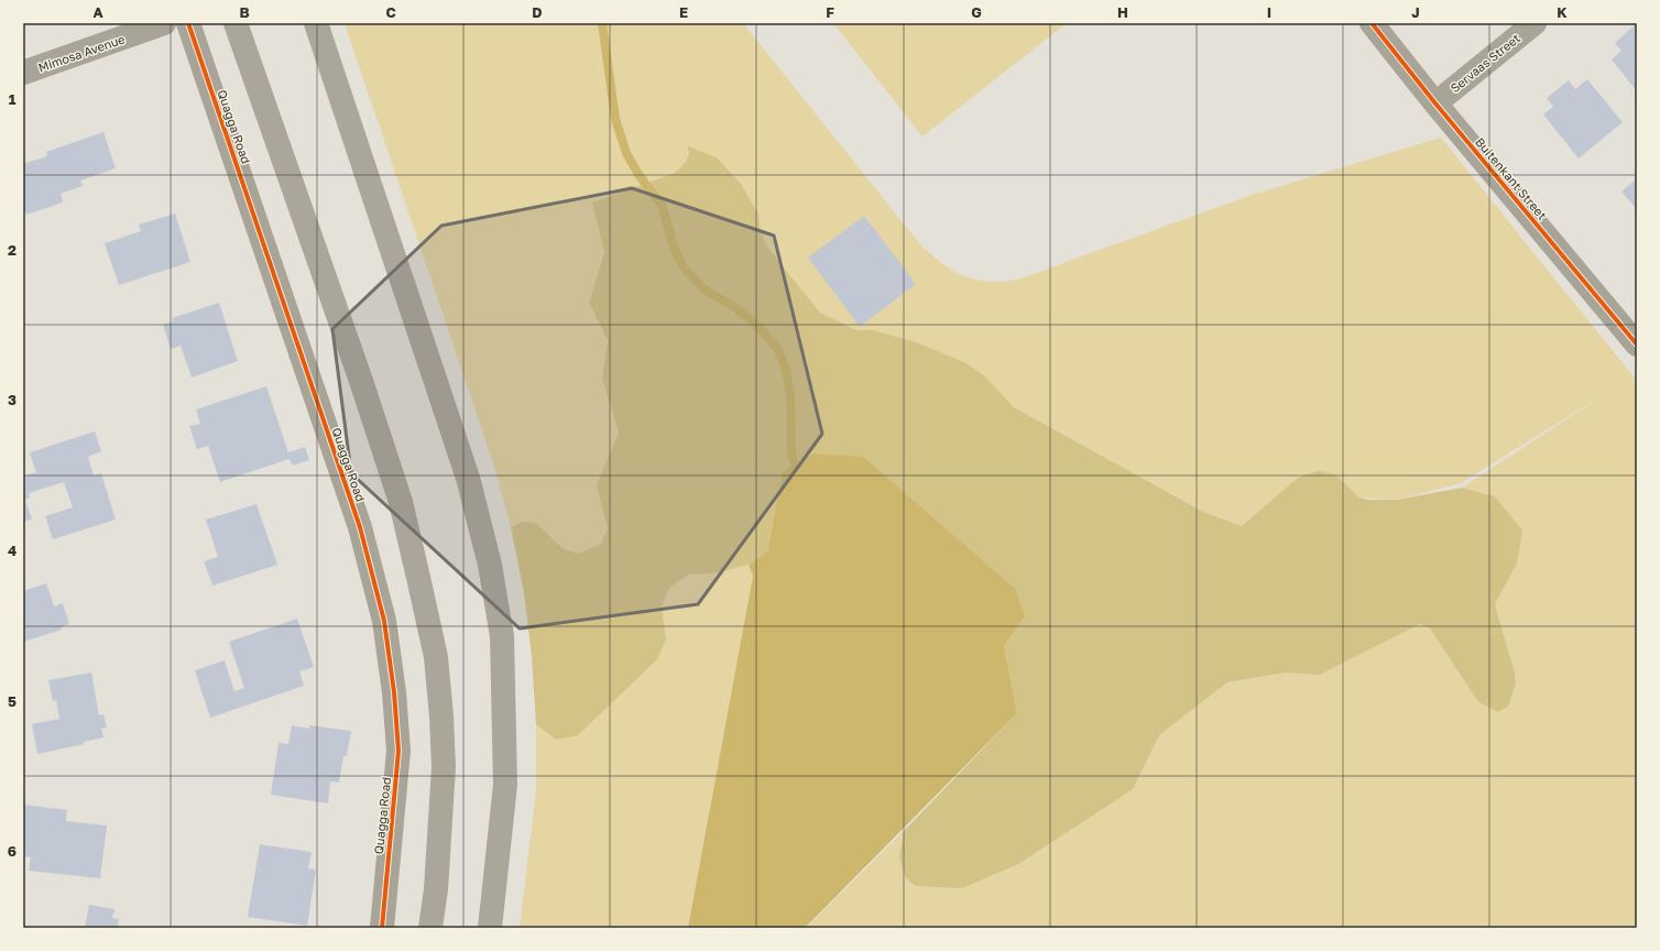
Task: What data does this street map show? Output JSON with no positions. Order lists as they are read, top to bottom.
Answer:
{
  "streets": {
    "street": [
      "Mimosa Avenue",
      "Servaas Street",
      "Quagga Road",
      "Buitenkant Street"
    ]
  },
  "crossings": [
    ["Servaas Street", "Buitenkant Street"]
  ],
  "grid": {
    "columns": [
      "A",
      "B",
      "C",
      "D",
      "E",
      "F",
      "G",
      "H",
      "I",
      "J",
      "K"
    ],
    "rows": [
      "1",
      "2",
      "3",
      "4",
      "5",
      "6"
    ]
  }
}
